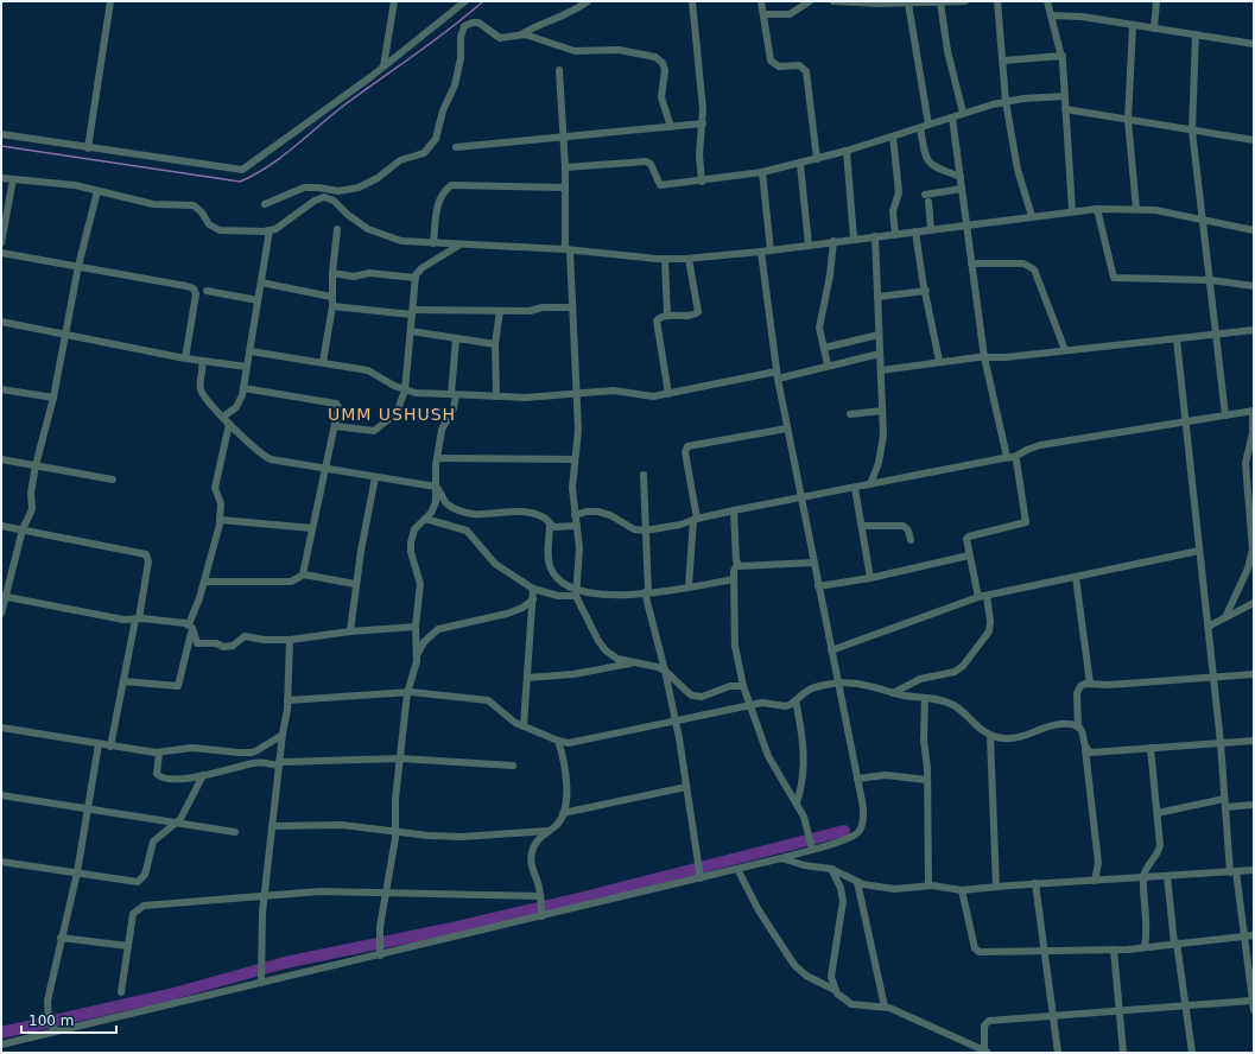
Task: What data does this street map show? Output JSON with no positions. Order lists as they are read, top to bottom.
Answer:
{
  "districts": ["UMM USHUSH"],
  "scale_bar": "100 m"
}
